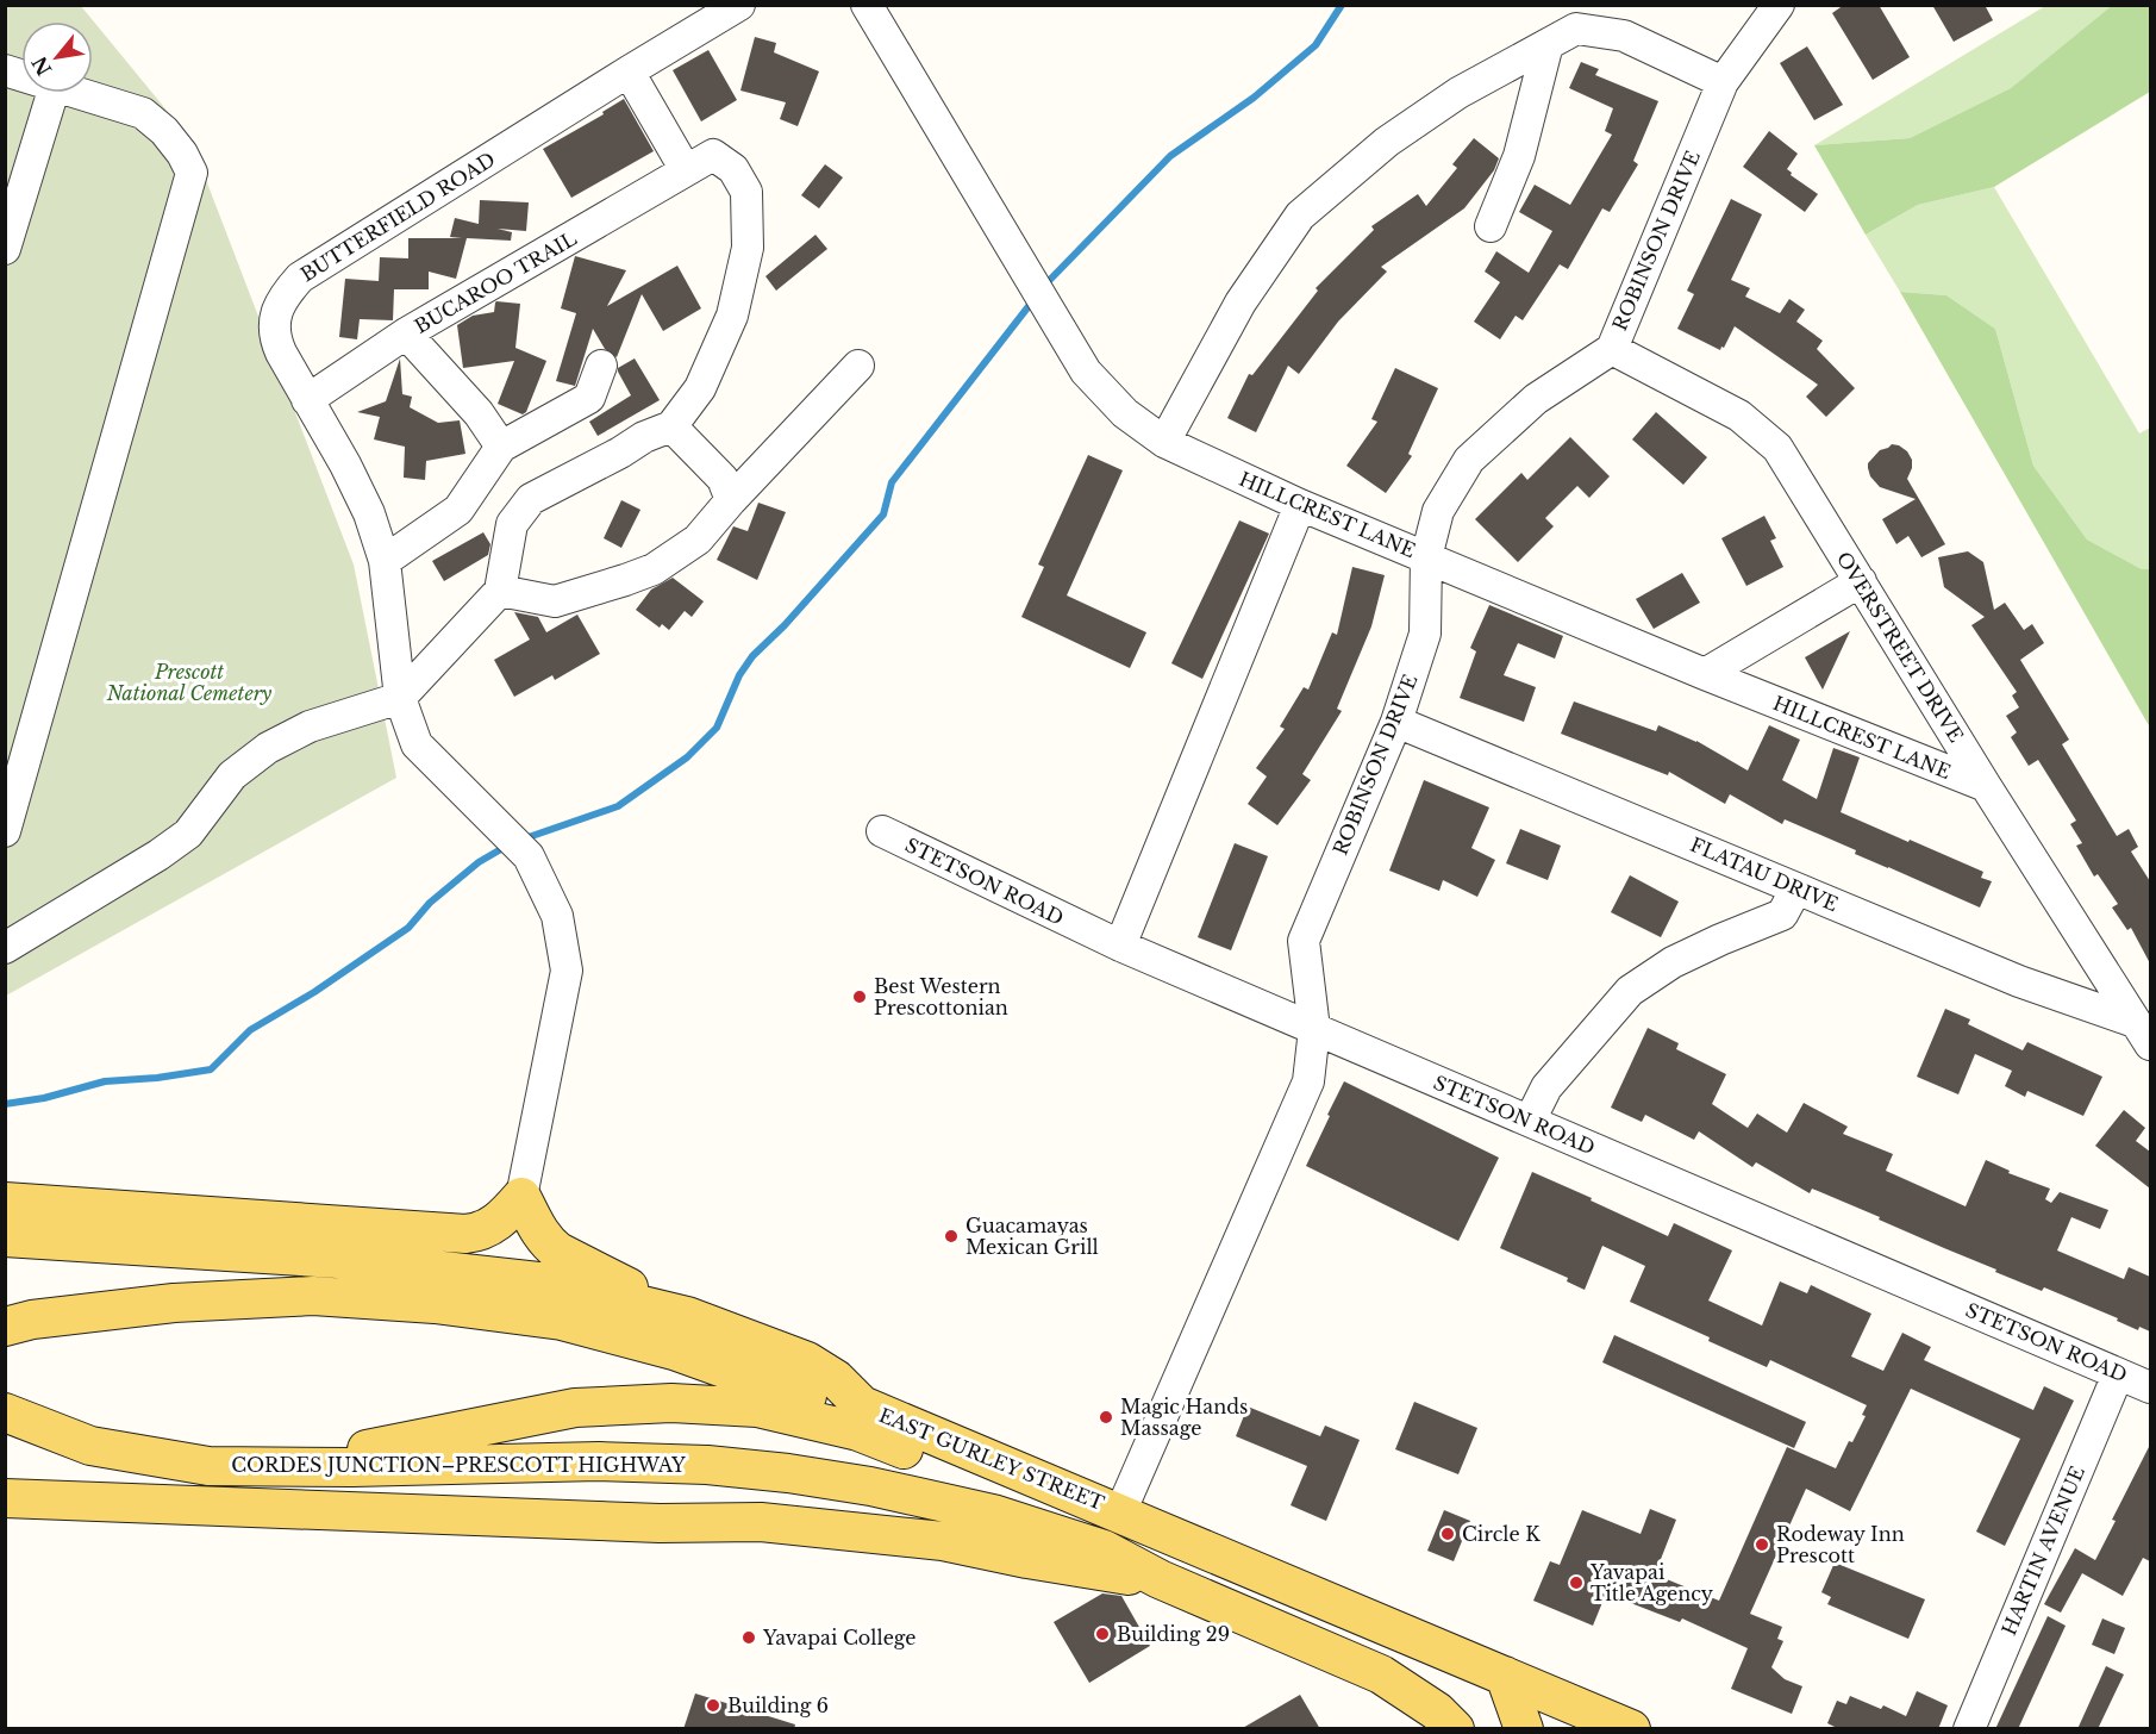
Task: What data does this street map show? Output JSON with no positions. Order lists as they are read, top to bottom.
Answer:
{
  "streets": {
    "main road": ["EAST GURLEY STREET", "CORDES JUNCTION–PRESCOTT HIGHWAY"],
    "street": [
      "BUTTERFIELD ROAD",
      "ROBINSON DRIVE",
      "BUCAROO TRAIL",
      "HILLCREST LANE",
      "OVERSTREET DRIVE",
      "FLATAU DRIVE",
      "STETSON ROAD",
      "HARTIN AVENUE"
    ]
  },
  "crossings": [
    ["BUTTERFIELD ROAD", "BUCAROO TRAIL"],
    ["ROBINSON DRIVE", "HILLCREST LANE"],
    ["ROBINSON DRIVE", "OVERSTREET DRIVE"],
    ["ROBINSON DRIVE", "FLATAU DRIVE"],
    ["ROBINSON DRIVE", "STETSON ROAD"],
    ["ROBINSON DRIVE", "EAST GURLEY STREET"],
    ["HILLCREST LANE", "OVERSTREET DRIVE"],
    ["OVERSTREET DRIVE", "FLATAU DRIVE"],
    ["STETSON ROAD", "HARTIN AVENUE"]
  ],
  "parks": ["Prescott National Cemetery"],
  "places": [
    "Best Western Prescottonian",
    "Guacamayas Mexican Grill",
    "Magic Hands Massage",
    "Circle K",
    "Rodeway Inn Prescott",
    "Yavapai Title Agency",
    "Building 29",
    "Yavapai College",
    "Building 6"
  ],
  "north": "bottom left"
}
